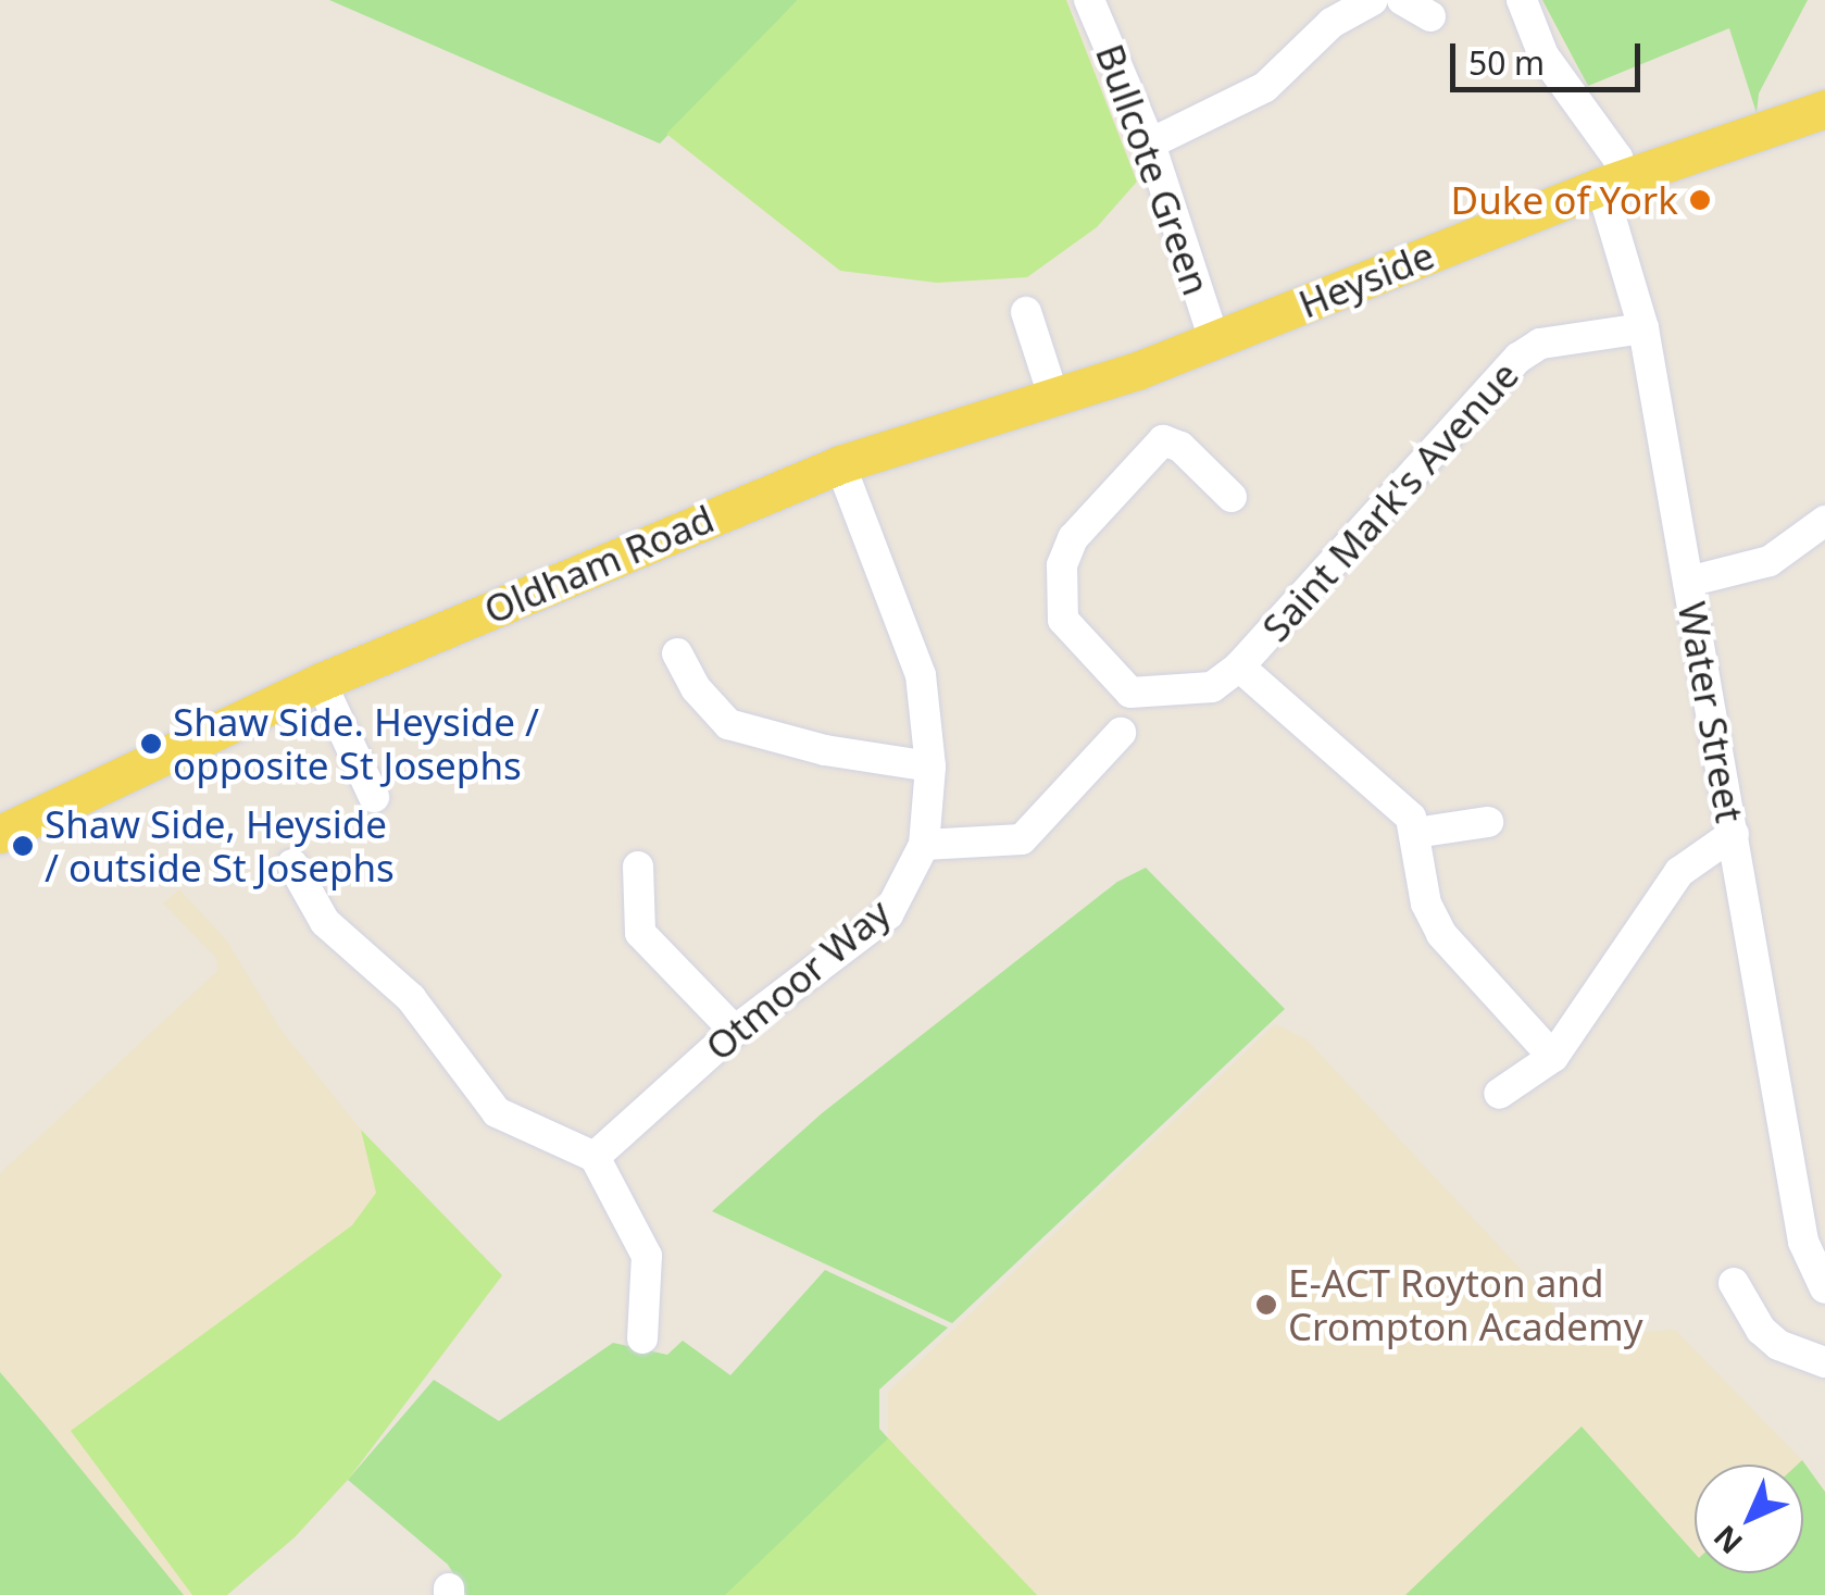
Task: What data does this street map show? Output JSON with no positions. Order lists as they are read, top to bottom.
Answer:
{
  "streets": {
    "main road": ["Heyside", "Oldham Road"],
    "street": [
      "Bullcote Green",
      "Saint Mark's Avenue",
      "Water Street",
      "Otmoor Way"
    ]
  },
  "crossings": [
    ["Bullcote Green", "Heyside"],
    ["Bullcote Green", "Oldham Road"],
    ["Heyside", "Oldham Road"],
    ["Heyside", "Water Street"],
    ["Saint Mark's Avenue", "Water Street"],
    ["Oldham Road", "Otmoor Way"]
  ],
  "places": [
    "Duke of York",
    "Shaw Side. Heyside / opposite St Josephs",
    "Shaw Side, Heyside / outside St Josephs",
    "E-ACT Royton and Crompton Academy"
  ],
  "scale_bar": "50 m",
  "north": "bottom left"
}
